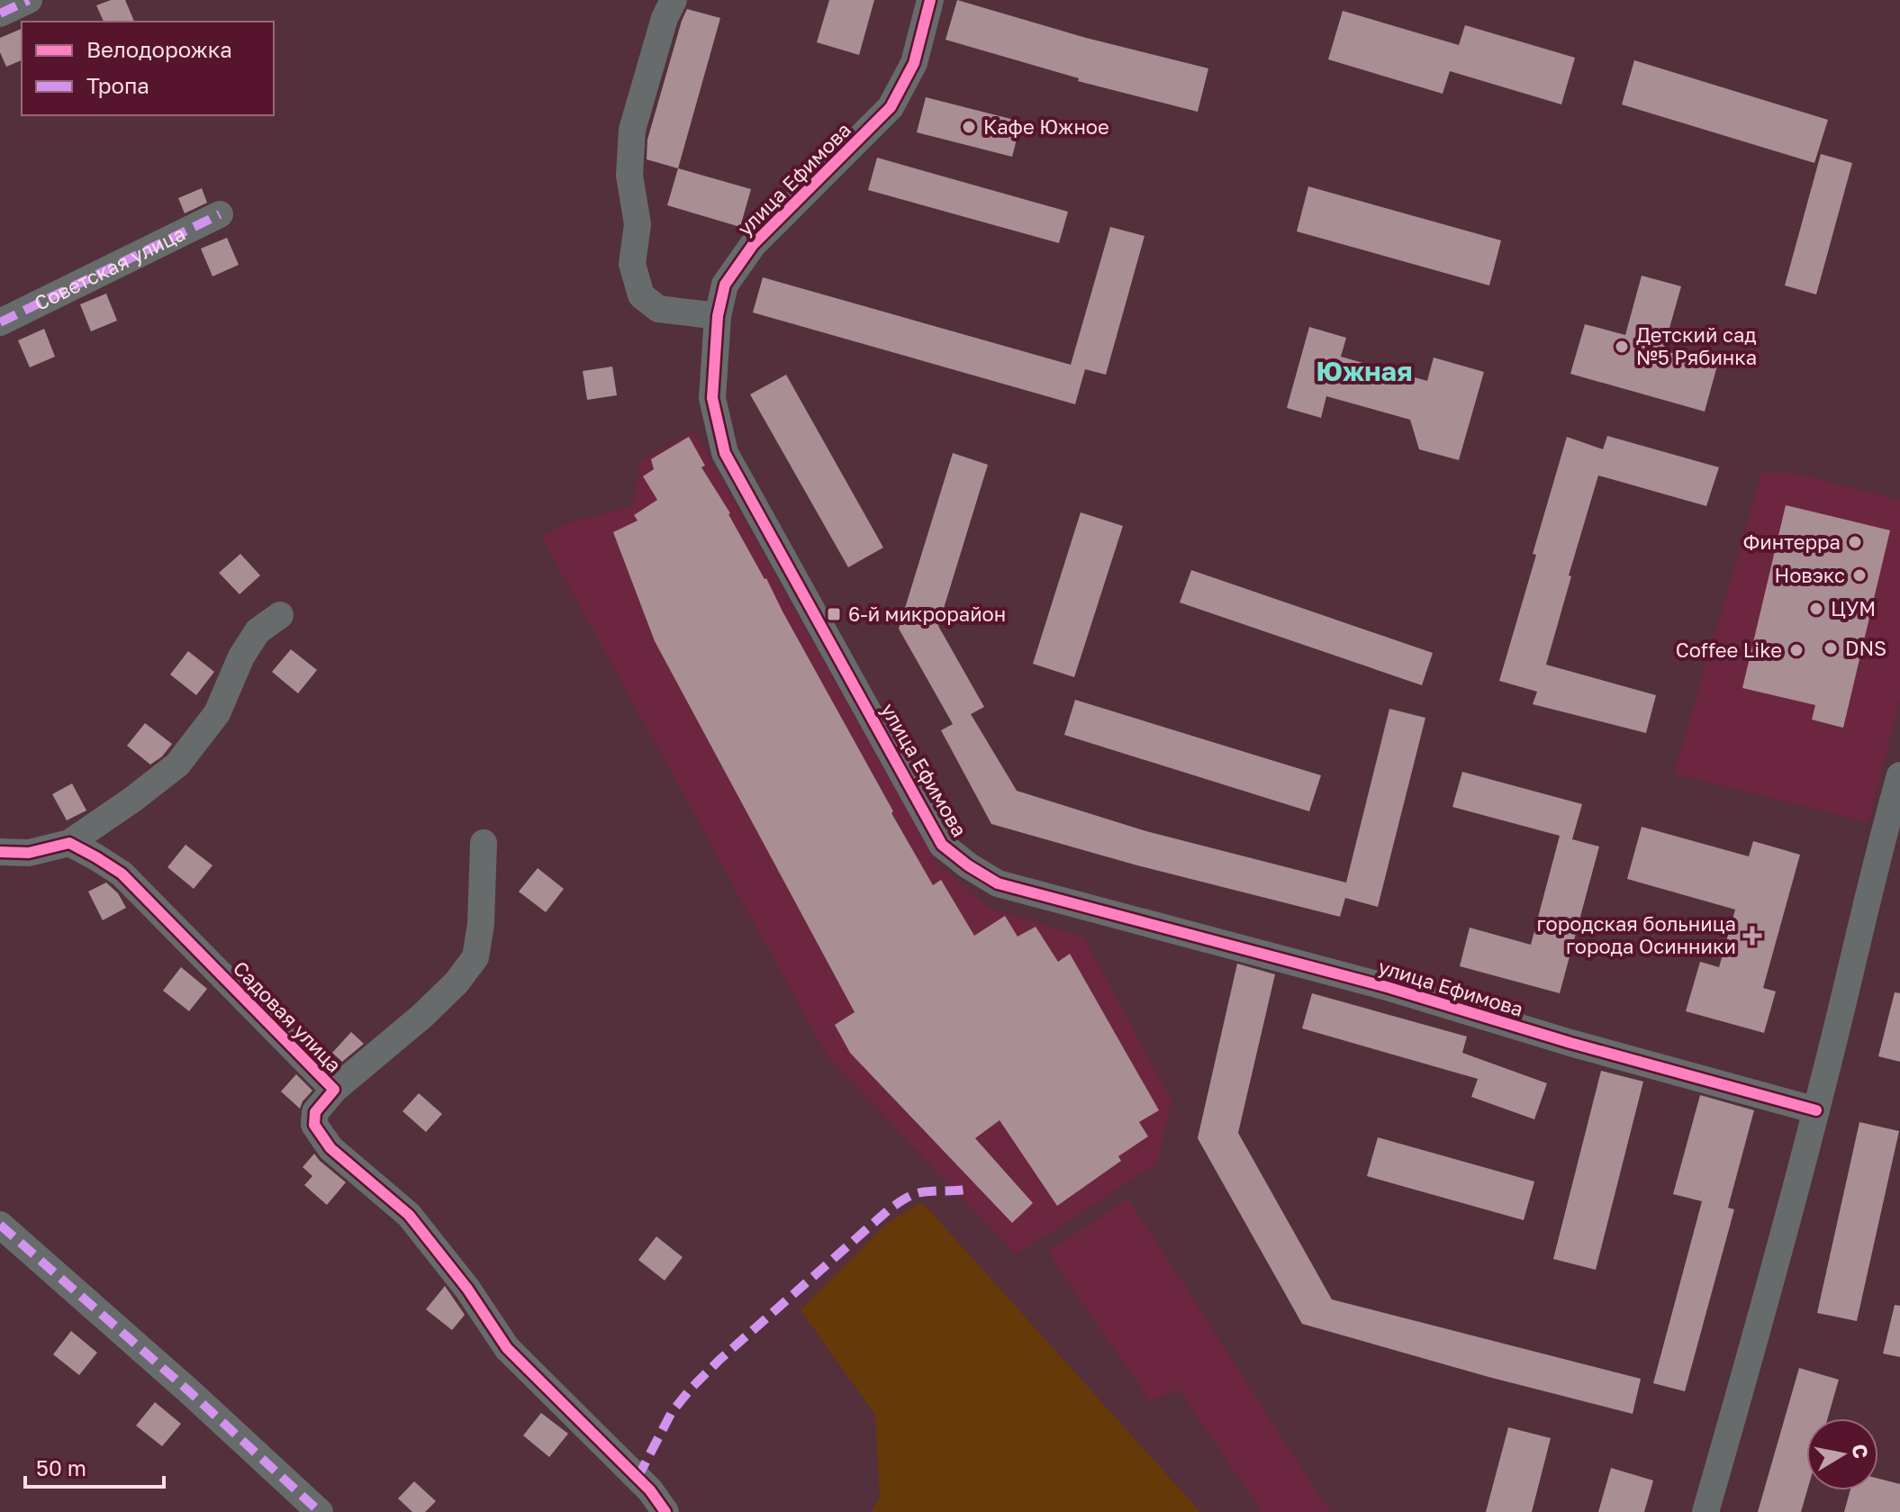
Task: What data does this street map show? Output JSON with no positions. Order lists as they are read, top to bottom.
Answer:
{
  "streets": {
    "street": ["улица Ефимова", "Советская улица", "Садовая улица"]
  },
  "districts": ["Южная"],
  "places": {
    "other": [
      "Кафе Южное",
      "Детский сад №5 Рябинка",
      "Финтерра",
      "Новэкс",
      "ЦУМ",
      "DNS",
      "Coffee Like"
    ],
    "transit": ["6-й микрорайон"],
    "health": ["городская больница города Осинники"]
  },
  "legend": ["Велодорожка", "Тропа"],
  "scale_bar": "50 m",
  "north": "right"
}
